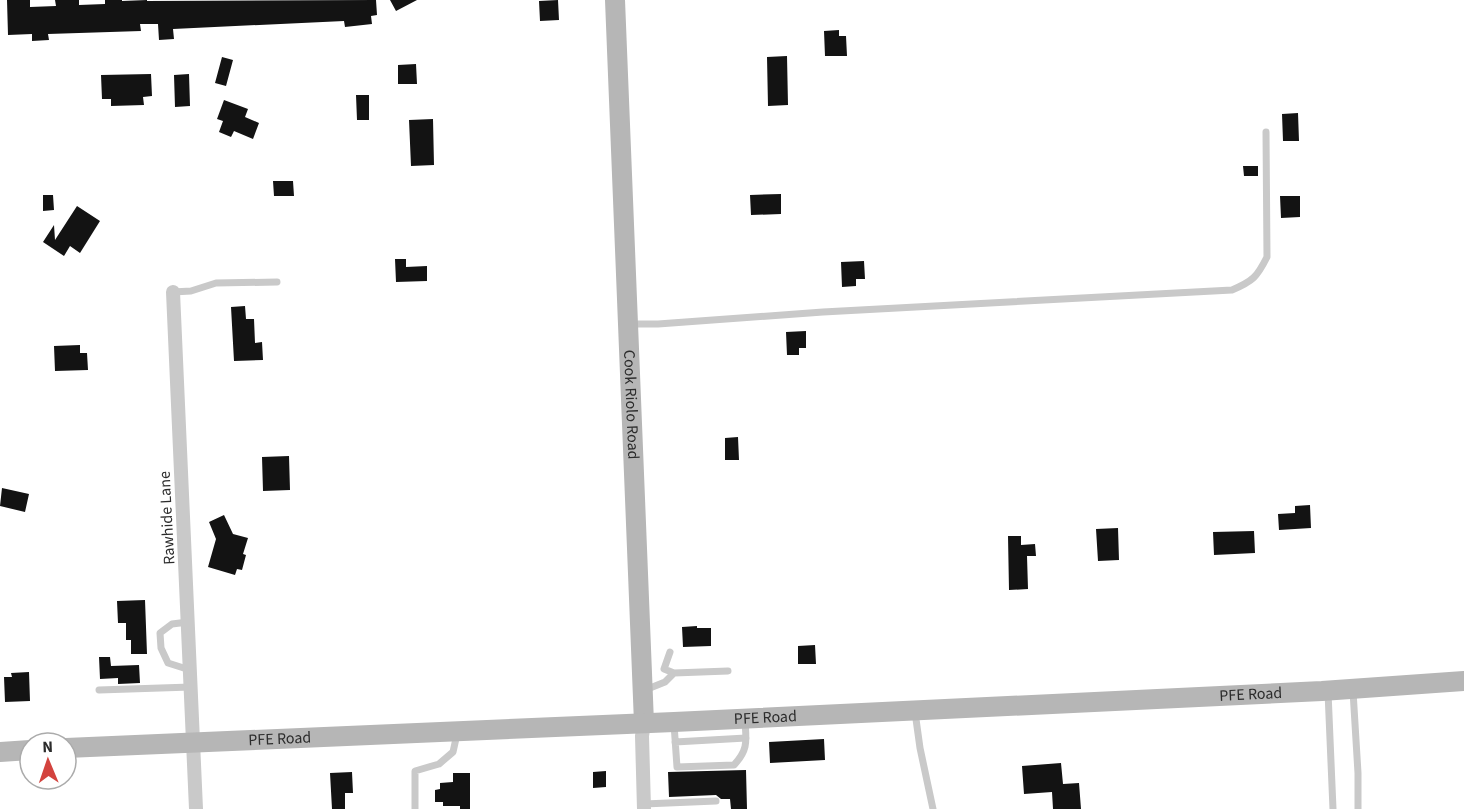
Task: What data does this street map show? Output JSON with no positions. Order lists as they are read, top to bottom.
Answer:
{
  "streets": {
    "main road": ["Cook Riolo Road", "PFE Road"],
    "street": ["Rawhide Lane"]
  },
  "crossings": [
    ["Cook Riolo Road", "PFE Road"],
    ["Rawhide Lane", "PFE Road"]
  ],
  "north": "top"
}
